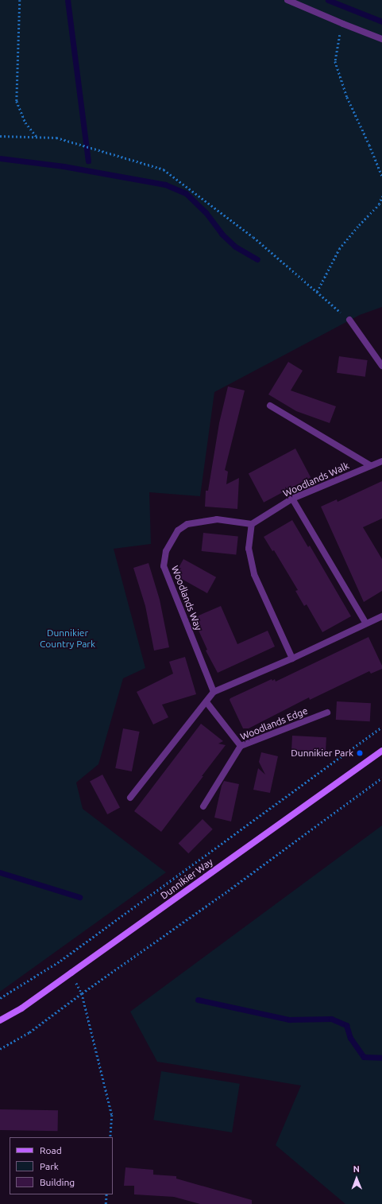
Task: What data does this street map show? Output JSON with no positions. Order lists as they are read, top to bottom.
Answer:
{
  "streets": {
    "main road": ["Dunnikier Way"],
    "street": ["Woodlands Walk", "Woodlands Way", "Woodlands Edge"]
  },
  "crossings": [
    ["Woodlands Walk", "Woodlands Way"]
  ],
  "parks": ["Dunnikier Country Park"],
  "places": ["Dunnikier Park"],
  "legend": ["Road", "Park", "Building"],
  "north": "top"
}
